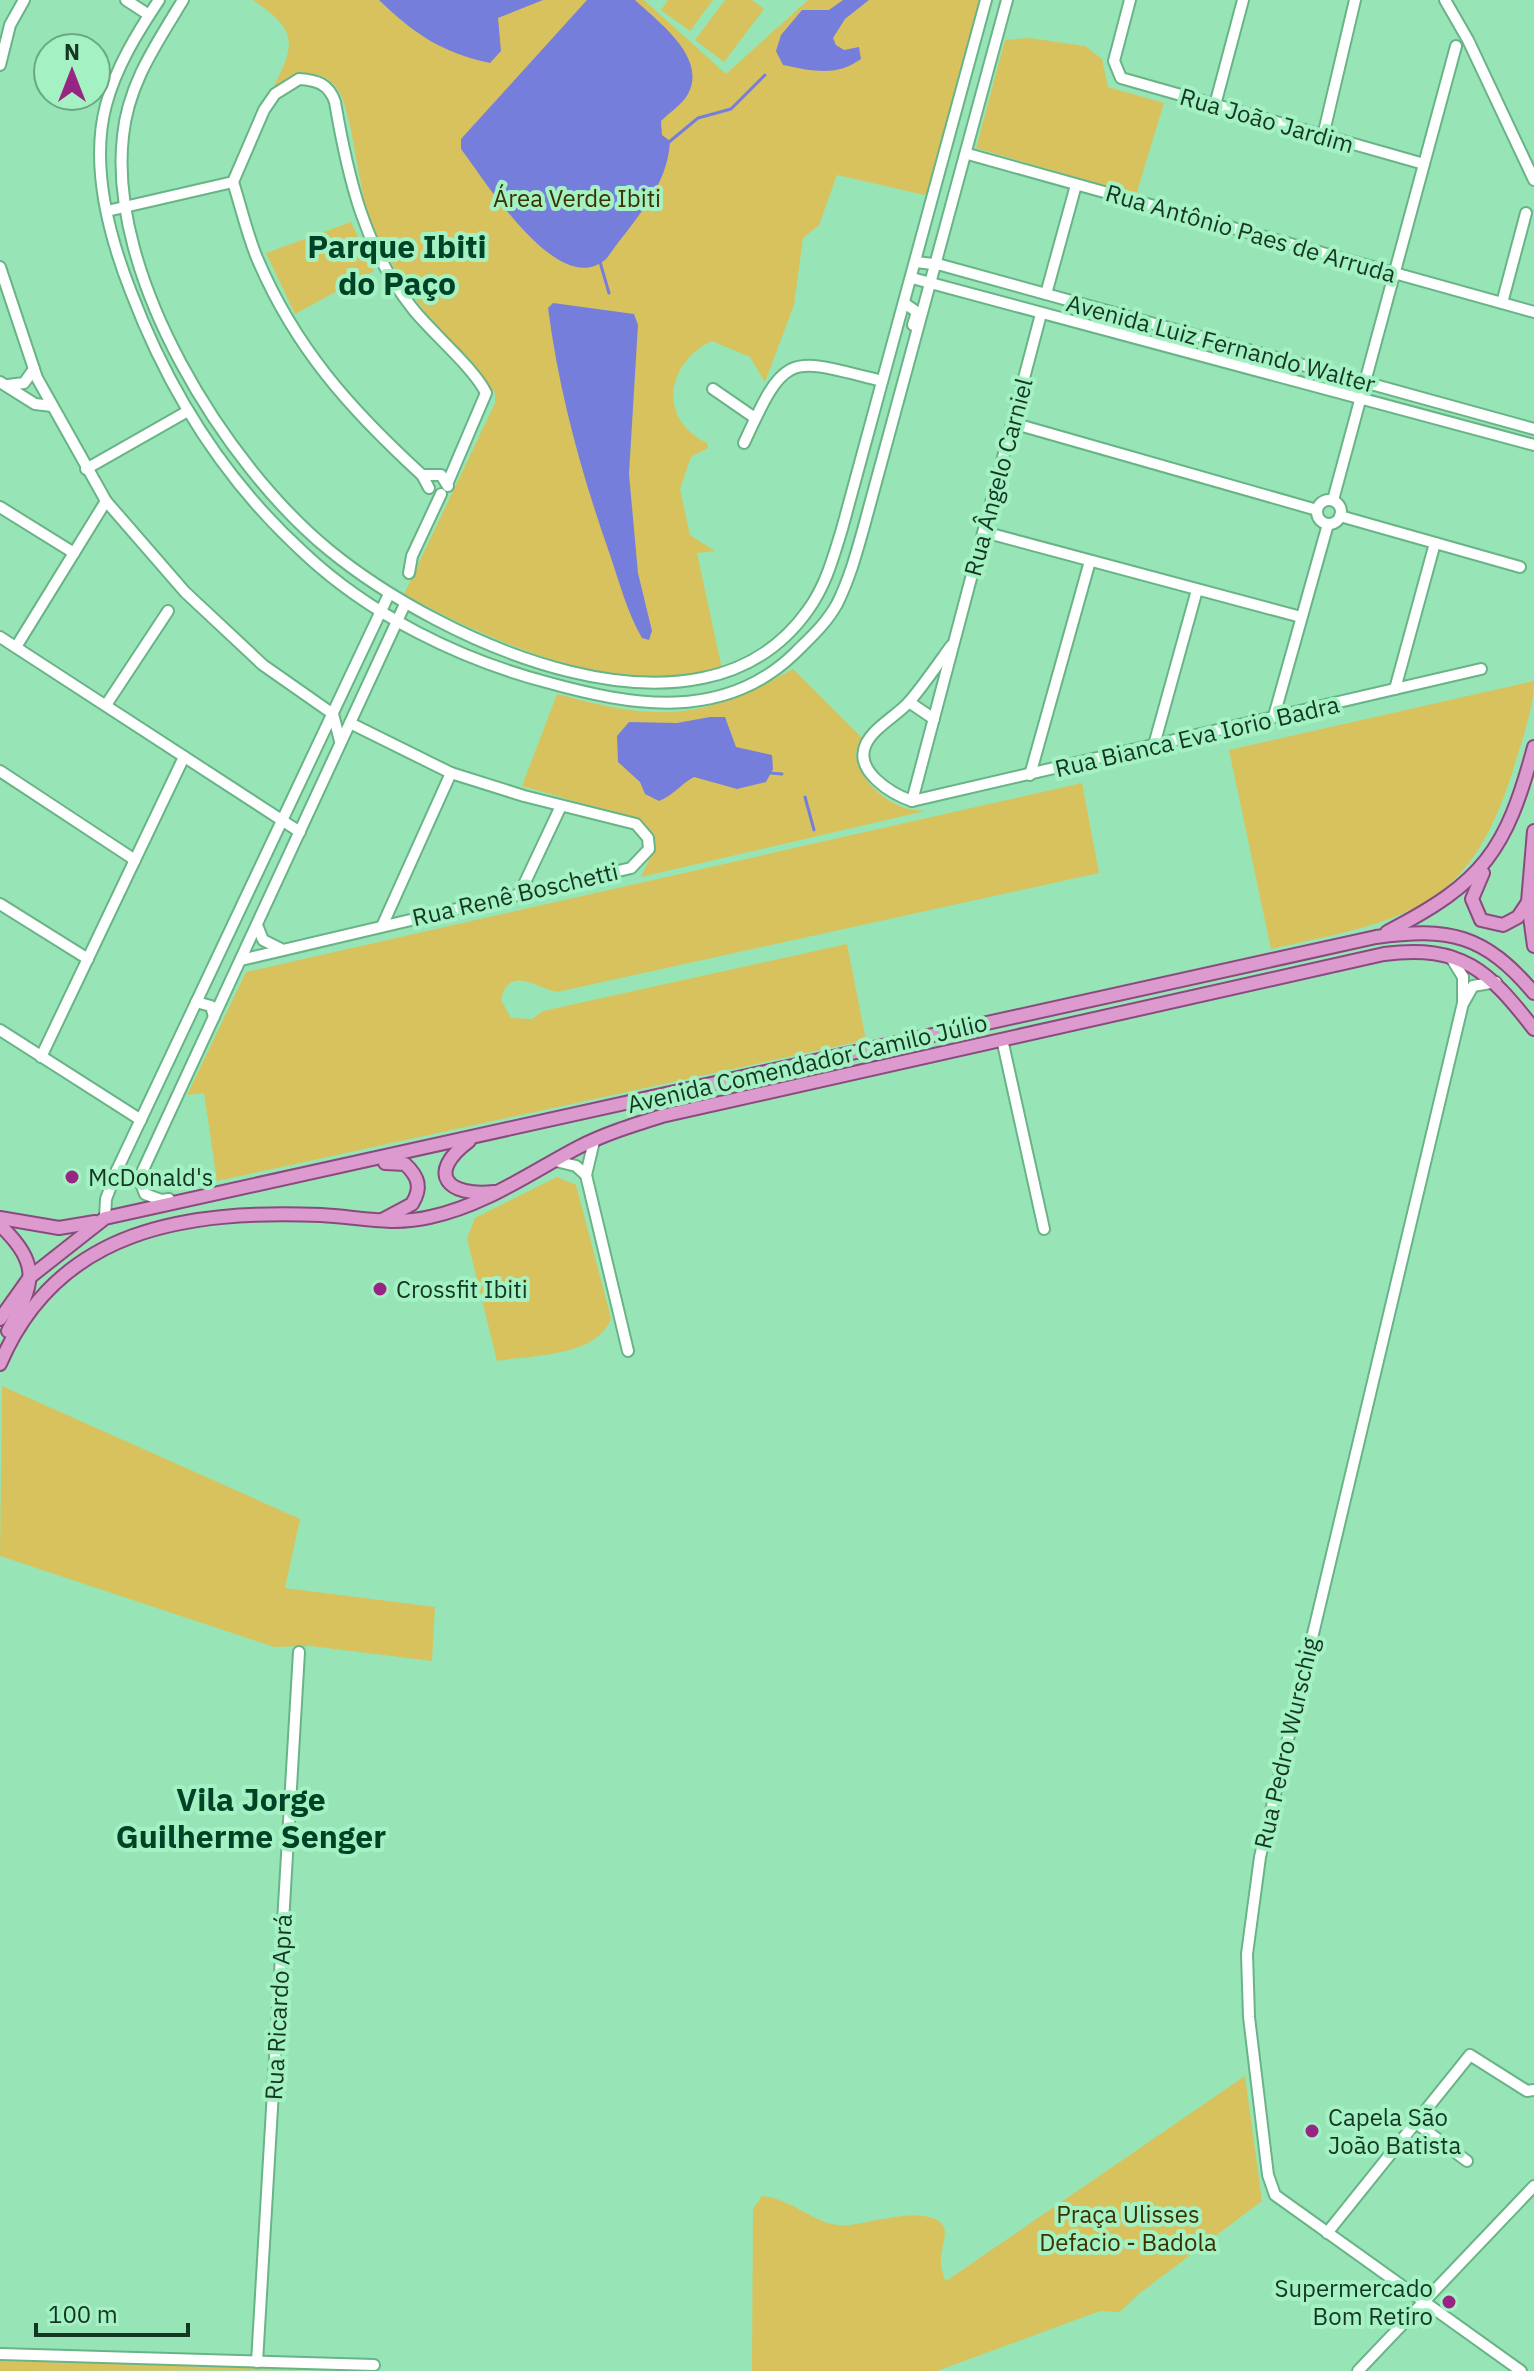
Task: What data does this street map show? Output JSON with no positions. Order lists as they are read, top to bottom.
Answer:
{
  "streets": {
    "main road": ["Avenida Comendador Camilo Júlio"],
    "street": [
      "Rua João Jardim",
      "Rua Antônio Paes de Arruda",
      "Avenida Luiz Fernando Walter",
      "Rua Ângelo Carniel",
      "Rua Bianca Eva Iorio Badra",
      "Rua Renê Boschetti",
      "Rua Pedro Wurschig",
      "Rua Ricardo Aprá"
    ]
  },
  "crossings": [
    ["Avenida Luiz Fernando Walter", "Rua Ângelo Carniel"],
    ["Rua Ângelo Carniel", "Rua Bianca Eva Iorio Badra"],
    ["Avenida Comendador Camilo Júlio", "Rua Pedro Wurschig"]
  ],
  "districts": ["Parque Ibiti do Paço", "Vila Jorge Guilherme Senger"],
  "parks": ["Área Verde Ibiti", "Praça Ulisses Defacio - Badola"],
  "places": [
    "McDonald's",
    "Crossfit Ibiti",
    "Capela São João Batista",
    "Supermercado Bom Retiro"
  ],
  "scale_bar": "100 m",
  "north": "top"
}
